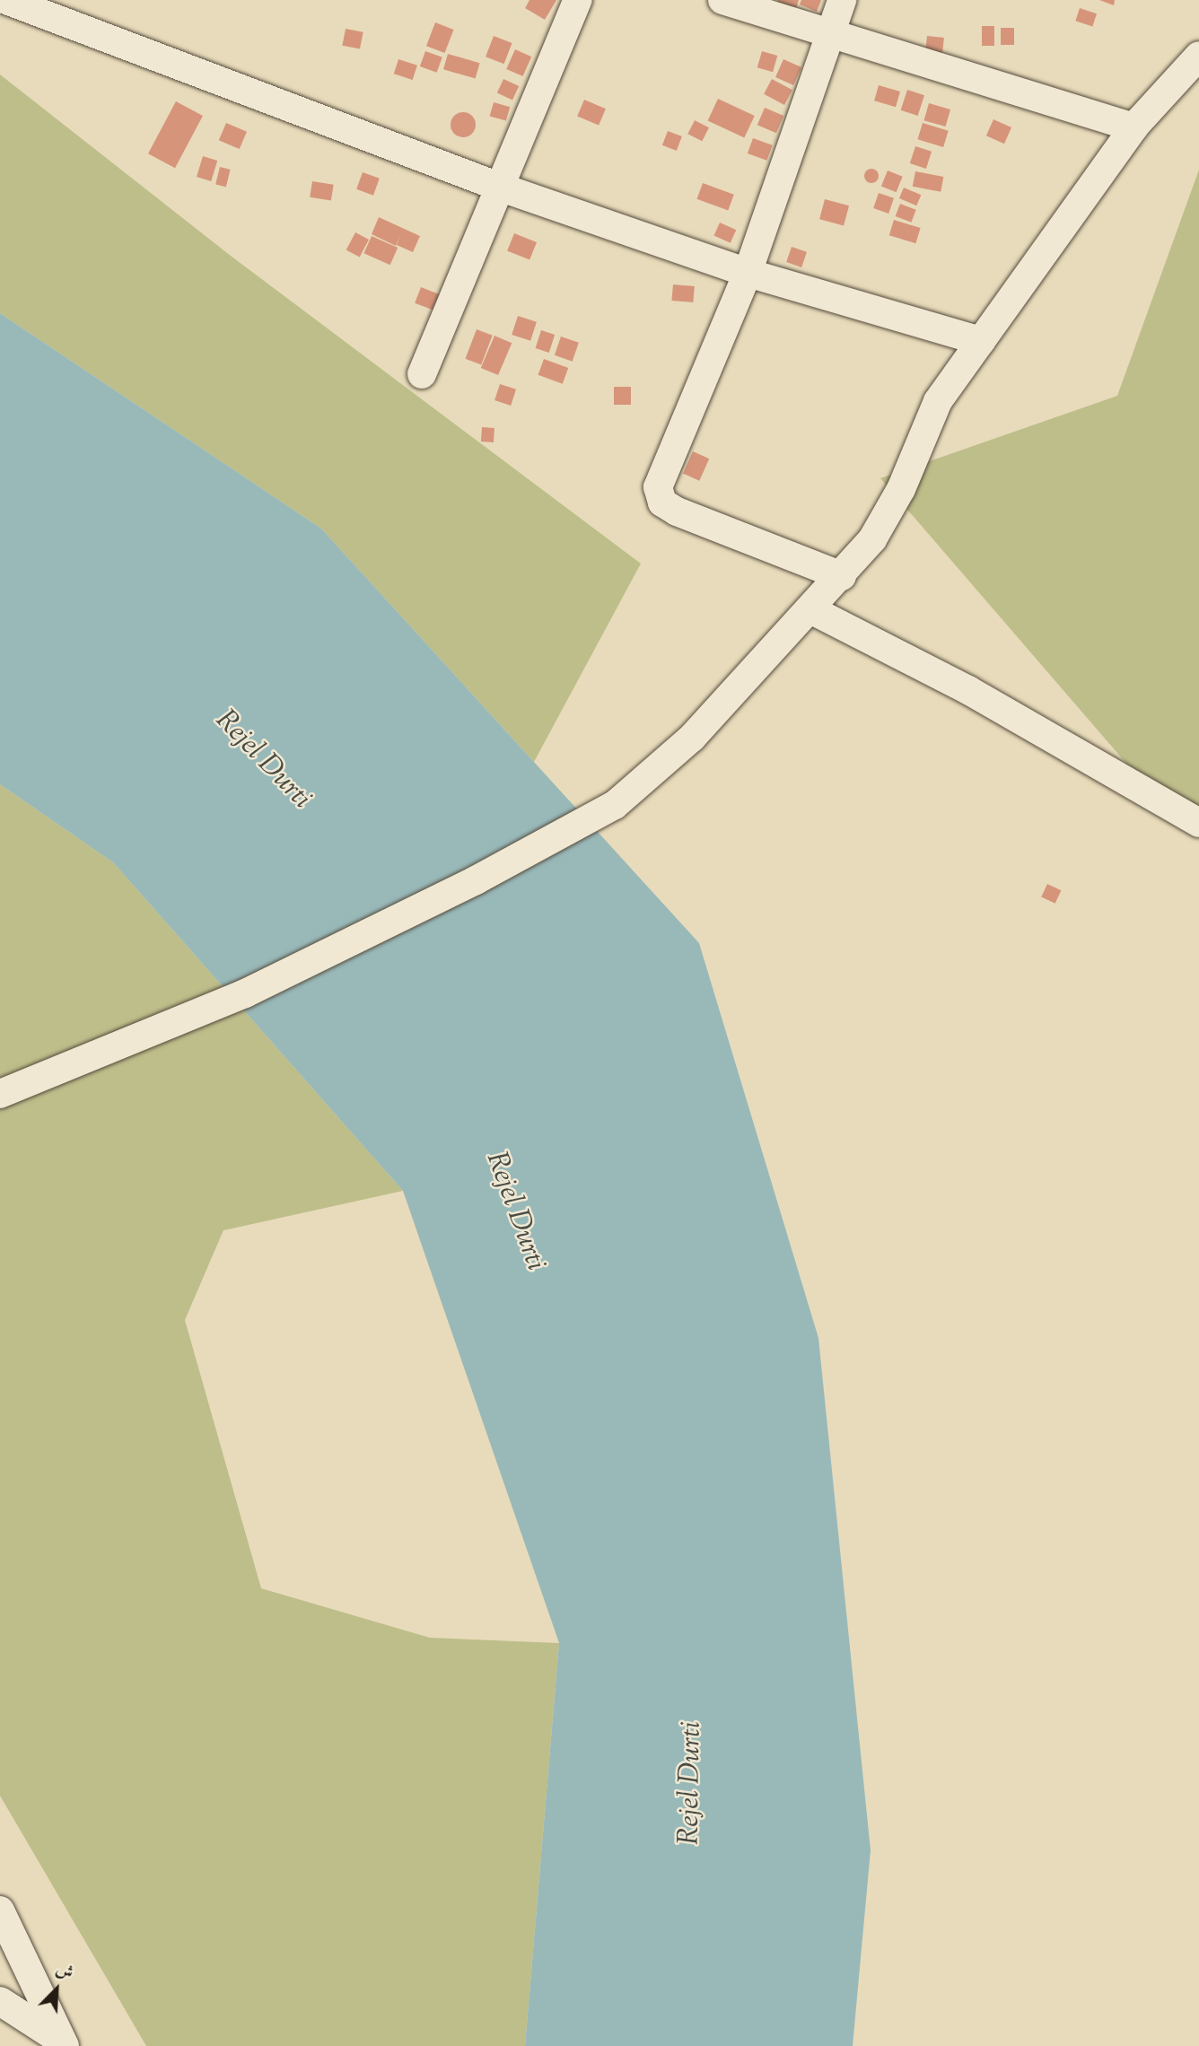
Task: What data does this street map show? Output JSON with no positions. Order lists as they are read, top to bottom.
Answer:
{
  "water": ["Rejel Durti"],
  "north": "top right"
}
